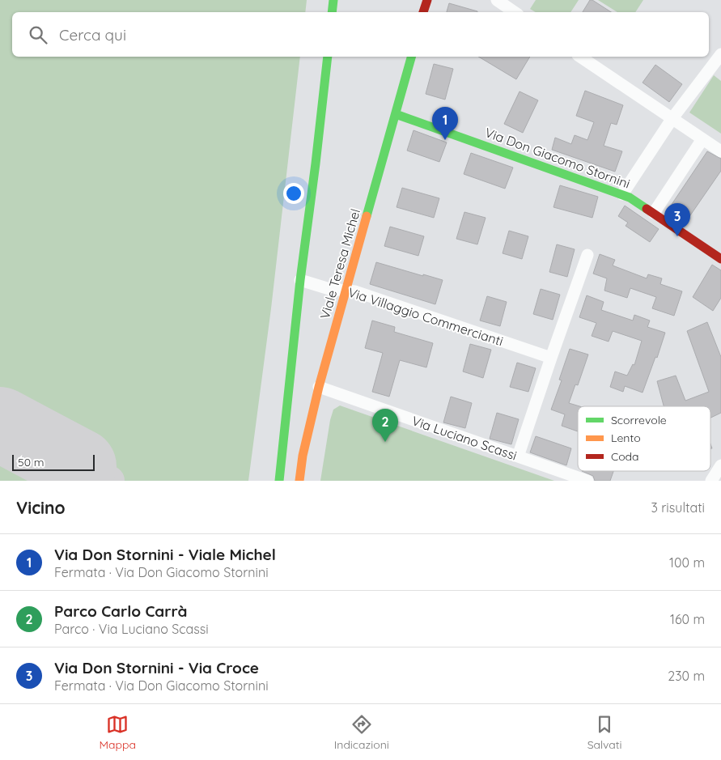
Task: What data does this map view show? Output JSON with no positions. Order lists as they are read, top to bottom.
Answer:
{
  "streets": {
    "street": [
      "Via Don Giacomo Stornini",
      "Viale Teresa Michel",
      "Via Villaggio Commercianti",
      "Via Luciano Scassi"
    ]
  },
  "crossings": [
    ["Via Don Giacomo Stornini", "Viale Teresa Michel"],
    ["Viale Teresa Michel", "Via Villaggio Commercianti"],
    ["Viale Teresa Michel", "Via Luciano Scassi"]
  ],
  "legend": ["Scorrevole", "Lento", "Coda"],
  "scale_bar": "50 m",
  "page": {
    "search": "Cerca qui",
    "pins": ["1", "3", "2"],
    "scale": "50 m",
    "heading": ["Vicino", "3 risultati"],
    "list": [
      {
        "mark": "1",
        "name": "Via Don Stornini - Viale Michel",
        "note": "Fermata · Via Don Giacomo Stornini",
        "value": "100 m"
      },
      {
        "mark": "2",
        "name": "Parco Carlo Carrà",
        "note": "Parco · Via Luciano Scassi",
        "value": "160 m"
      },
      {
        "mark": "3",
        "name": "Via Don Stornini - Via Croce",
        "note": "Fermata · Via Don Giacomo Stornini",
        "value": "230 m"
      }
    ],
    "nav": ["Mappa", "Indicazioni", "Salvati"]
  }
}
